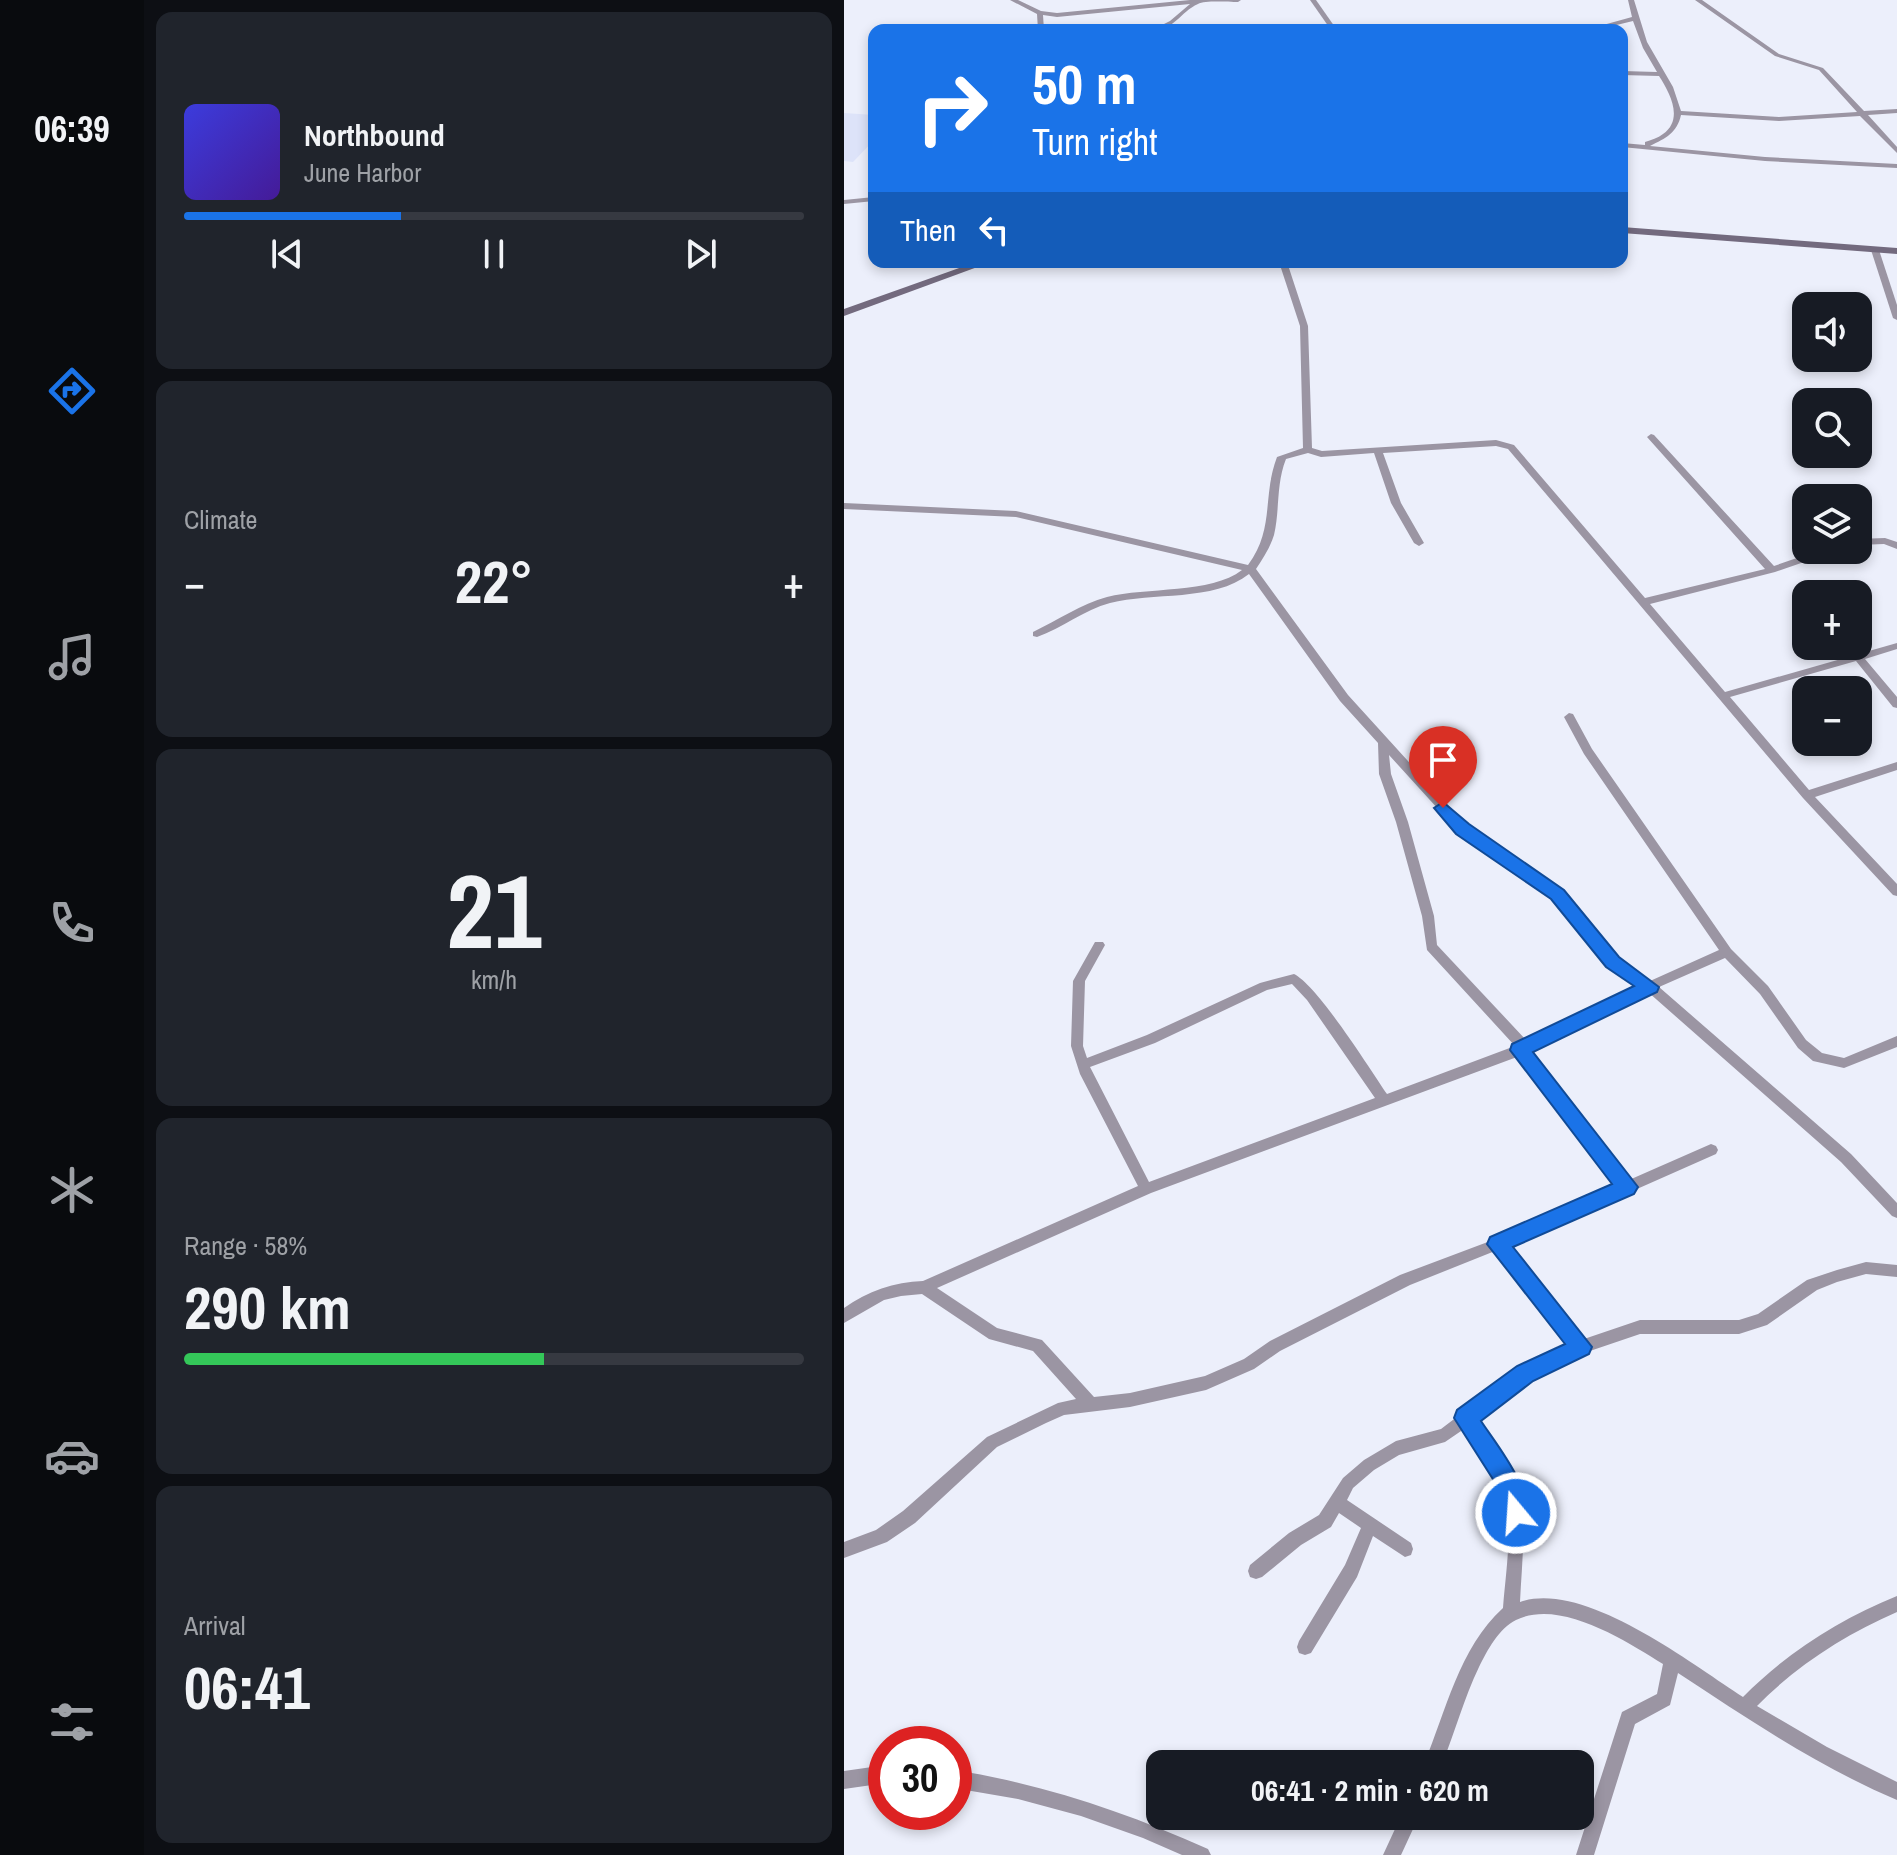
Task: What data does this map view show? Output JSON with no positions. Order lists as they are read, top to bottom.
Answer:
{
  "page": {
    "tabs": "06:39",
    "turn": ["50 m", "Turn right"],
    "song": ["Northbound", "June Harbor"],
    "then": "Then",
    "map_buttons": ["+", "−"],
    "tile": [
      "Climate",
      ["21", "km/h"],
      ["Range · 58%", "290 km"],
      ["Arrival", "06:41"]
    ],
    "heat": ["−", "22°", "+"],
    "limit": "30",
    "trip": "06:41 · 2 min · 620 m"
  }
}
